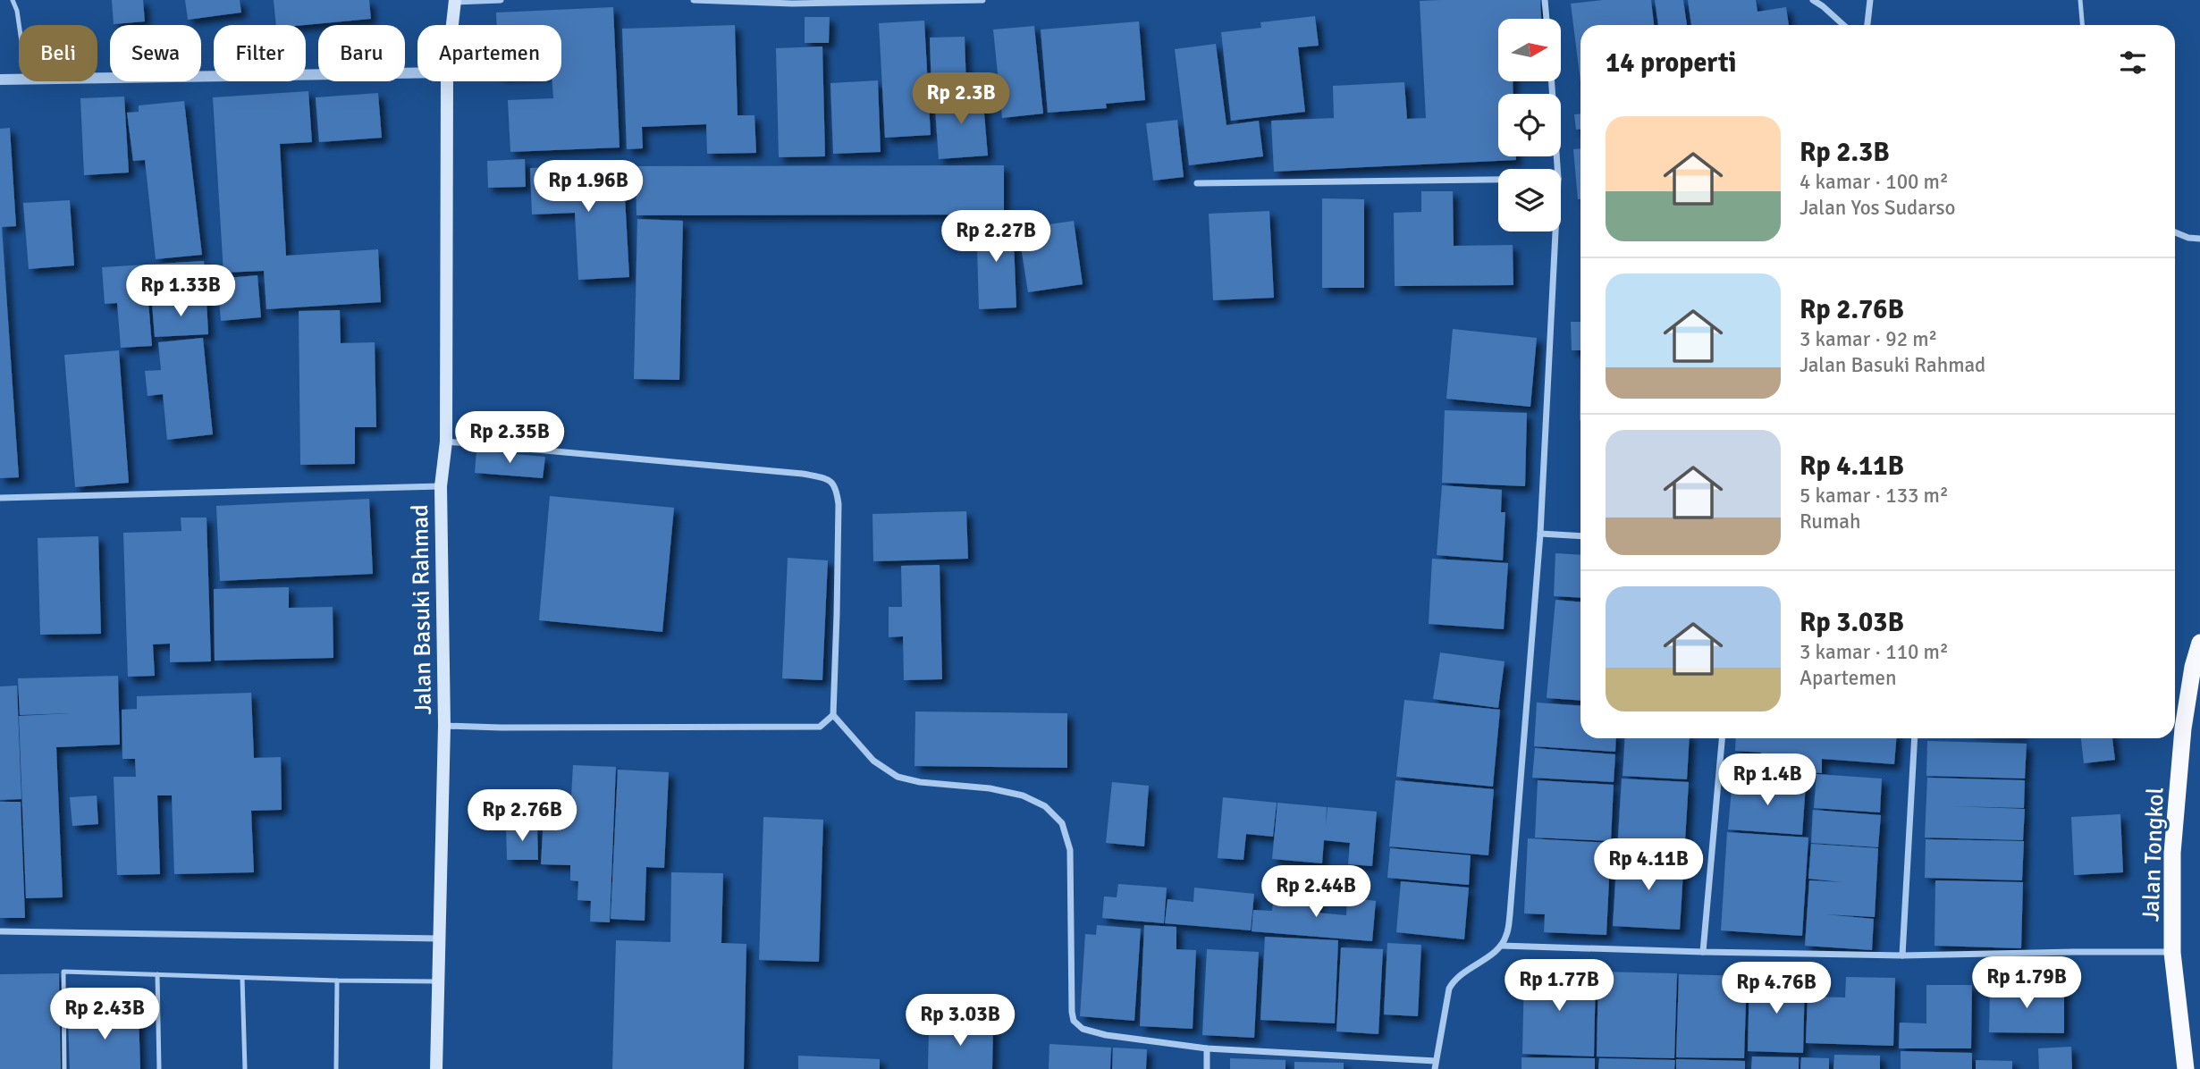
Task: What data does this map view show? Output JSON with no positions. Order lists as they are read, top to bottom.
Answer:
{
  "streets": {
    "highway": ["Jalan Tongkol"],
    "main road": ["Jalan Basuki Rahmad"]
  },
  "north": "right",
  "page": {
    "chip": [
      "Beli",
      "Sewa",
      "Filter",
      "Baru",
      "Apartemen"
    ],
    "heading": "14 properti",
    "price": [
      "Rp 2.3B",
      "Rp 1.96B",
      "Rp 2.27B",
      "Rp 1.33B",
      "Rp 2.35B",
      "Rp 1.4B",
      "Rp 2.76B",
      "Rp 4.11B",
      "Rp 2.44B",
      "Rp 1.79B",
      "Rp 1.77B",
      "Rp 4.76B",
      "Rp 2.43B",
      "Rp 3.03B"
    ],
    "list": [
      {
        "name": "Rp 2.3B",
        "note": "4 kamar · 100 m² · Jalan Yos Sudarso"
      },
      {
        "name": "Rp 2.76B",
        "note": "3 kamar · 92 m² · Jalan Basuki Rahmad"
      },
      {
        "name": "Rp 4.11B",
        "note": "5 kamar · 133 m² · Rumah"
      },
      {
        "name": "Rp 3.03B",
        "note": "3 kamar · 110 m² · Apartemen"
      }
    ]
  }
}
